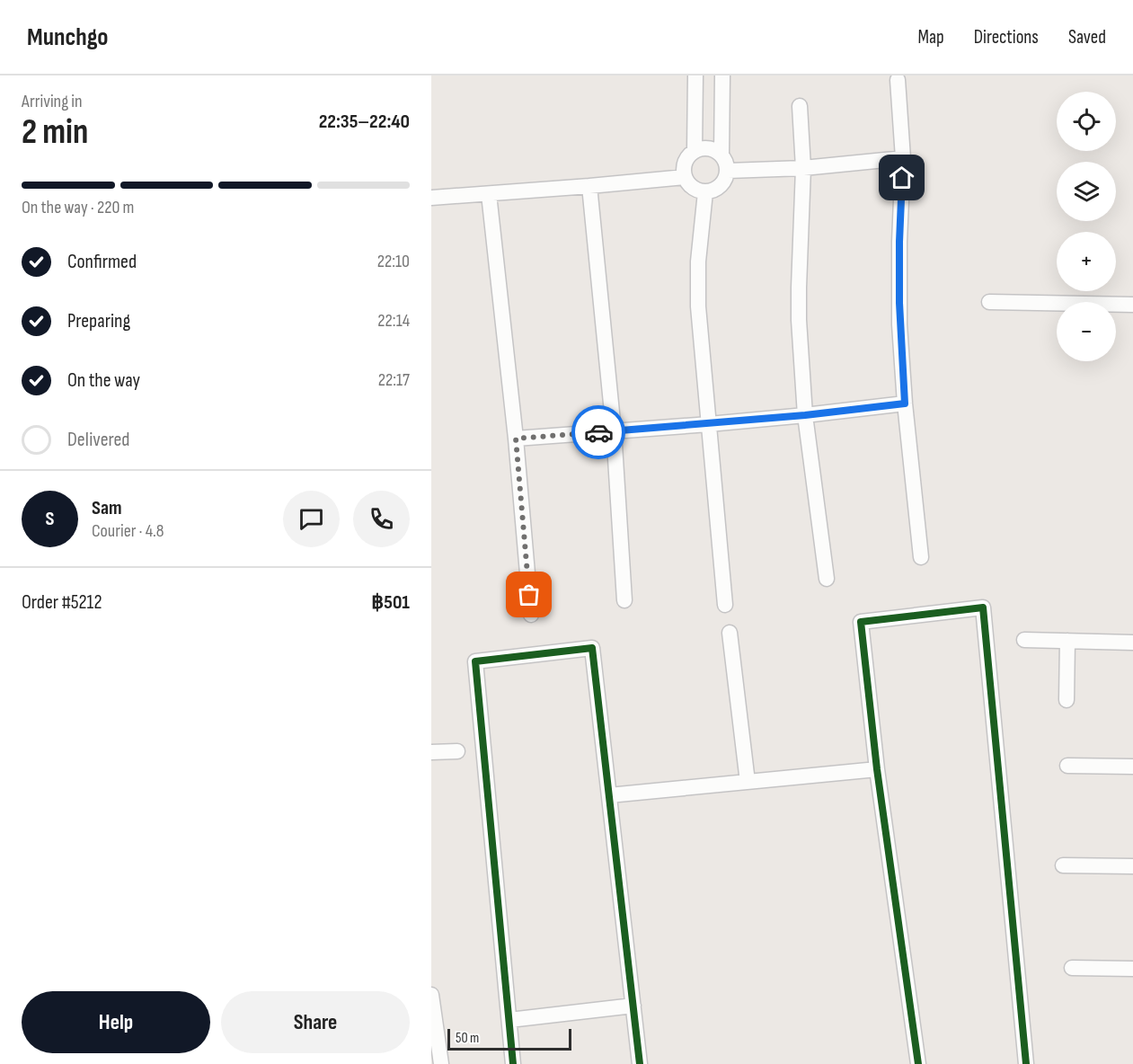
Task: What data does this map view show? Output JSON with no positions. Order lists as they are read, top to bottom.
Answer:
{
  "scale_bar": "50 m",
  "page": {
    "header": "Munchgo",
    "nav": ["Map", "Directions", "Saved"],
    "heading": ["2 min", "Arriving in", "22:35–22:40"],
    "panel": [
      "Sam",
      "Courier · 4.8",
      "Order #5212",
      "฿501"
    ],
    "map_buttons": ["+", "−"],
    "bar": "On the way · 220 m",
    "list": [
      ["Confirmed", "22:10"],
      ["Preparing", "22:14"],
      ["On the way", "22:17"],
      "Delivered"
    ],
    "round": "S",
    "buttons": ["Help", "Share"],
    "scale": "50 m"
  }
}
